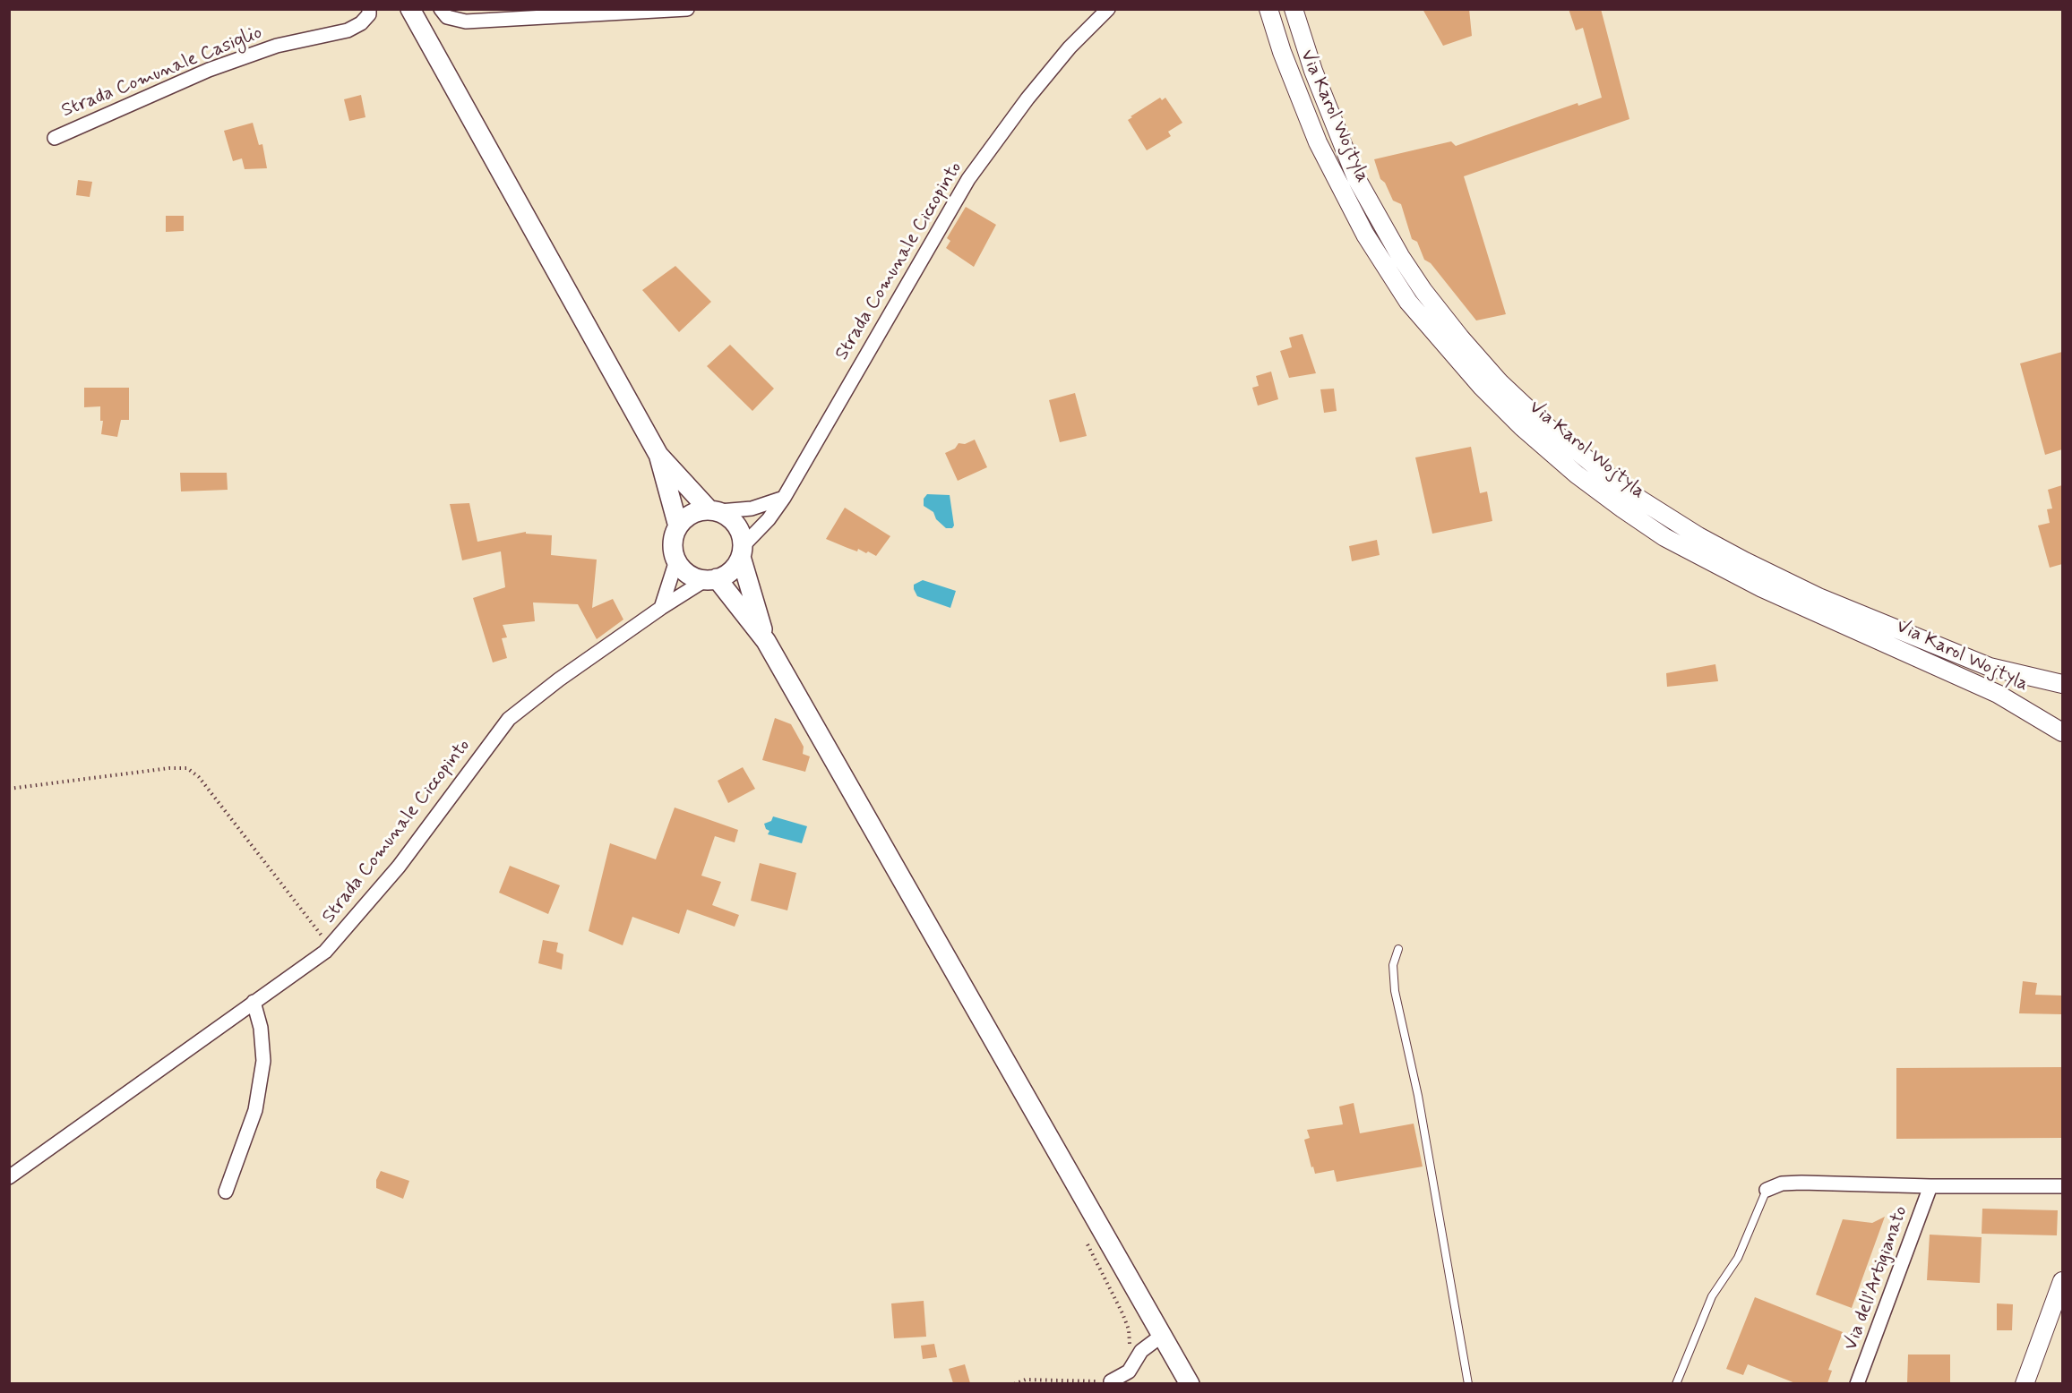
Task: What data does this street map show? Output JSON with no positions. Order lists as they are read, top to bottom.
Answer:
{
  "streets": {
    "street": [
      "Strada Comunale Casiglio",
      "Via Karol Wojtyla",
      "Strada Comunale Ciccopinto",
      "Via dell'Artigianato"
    ]
  }
}
